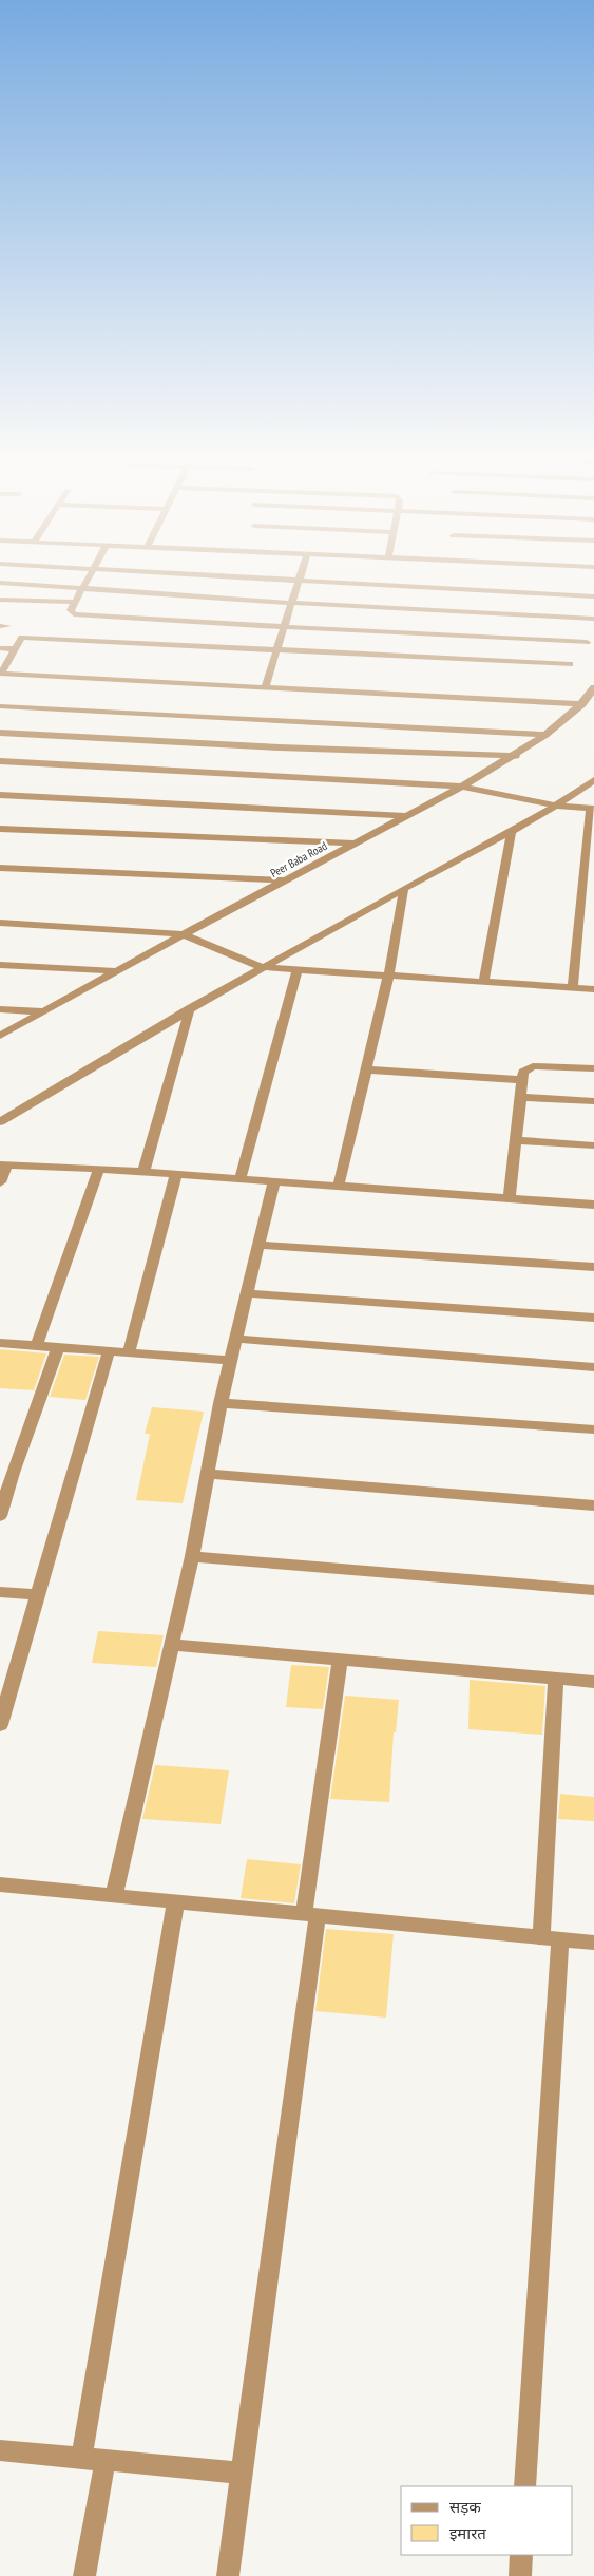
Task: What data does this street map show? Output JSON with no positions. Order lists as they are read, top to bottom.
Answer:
{
  "streets": {
    "street": ["Peer Baba Road"]
  },
  "legend": ["सड़क", "इमारत"]
}
